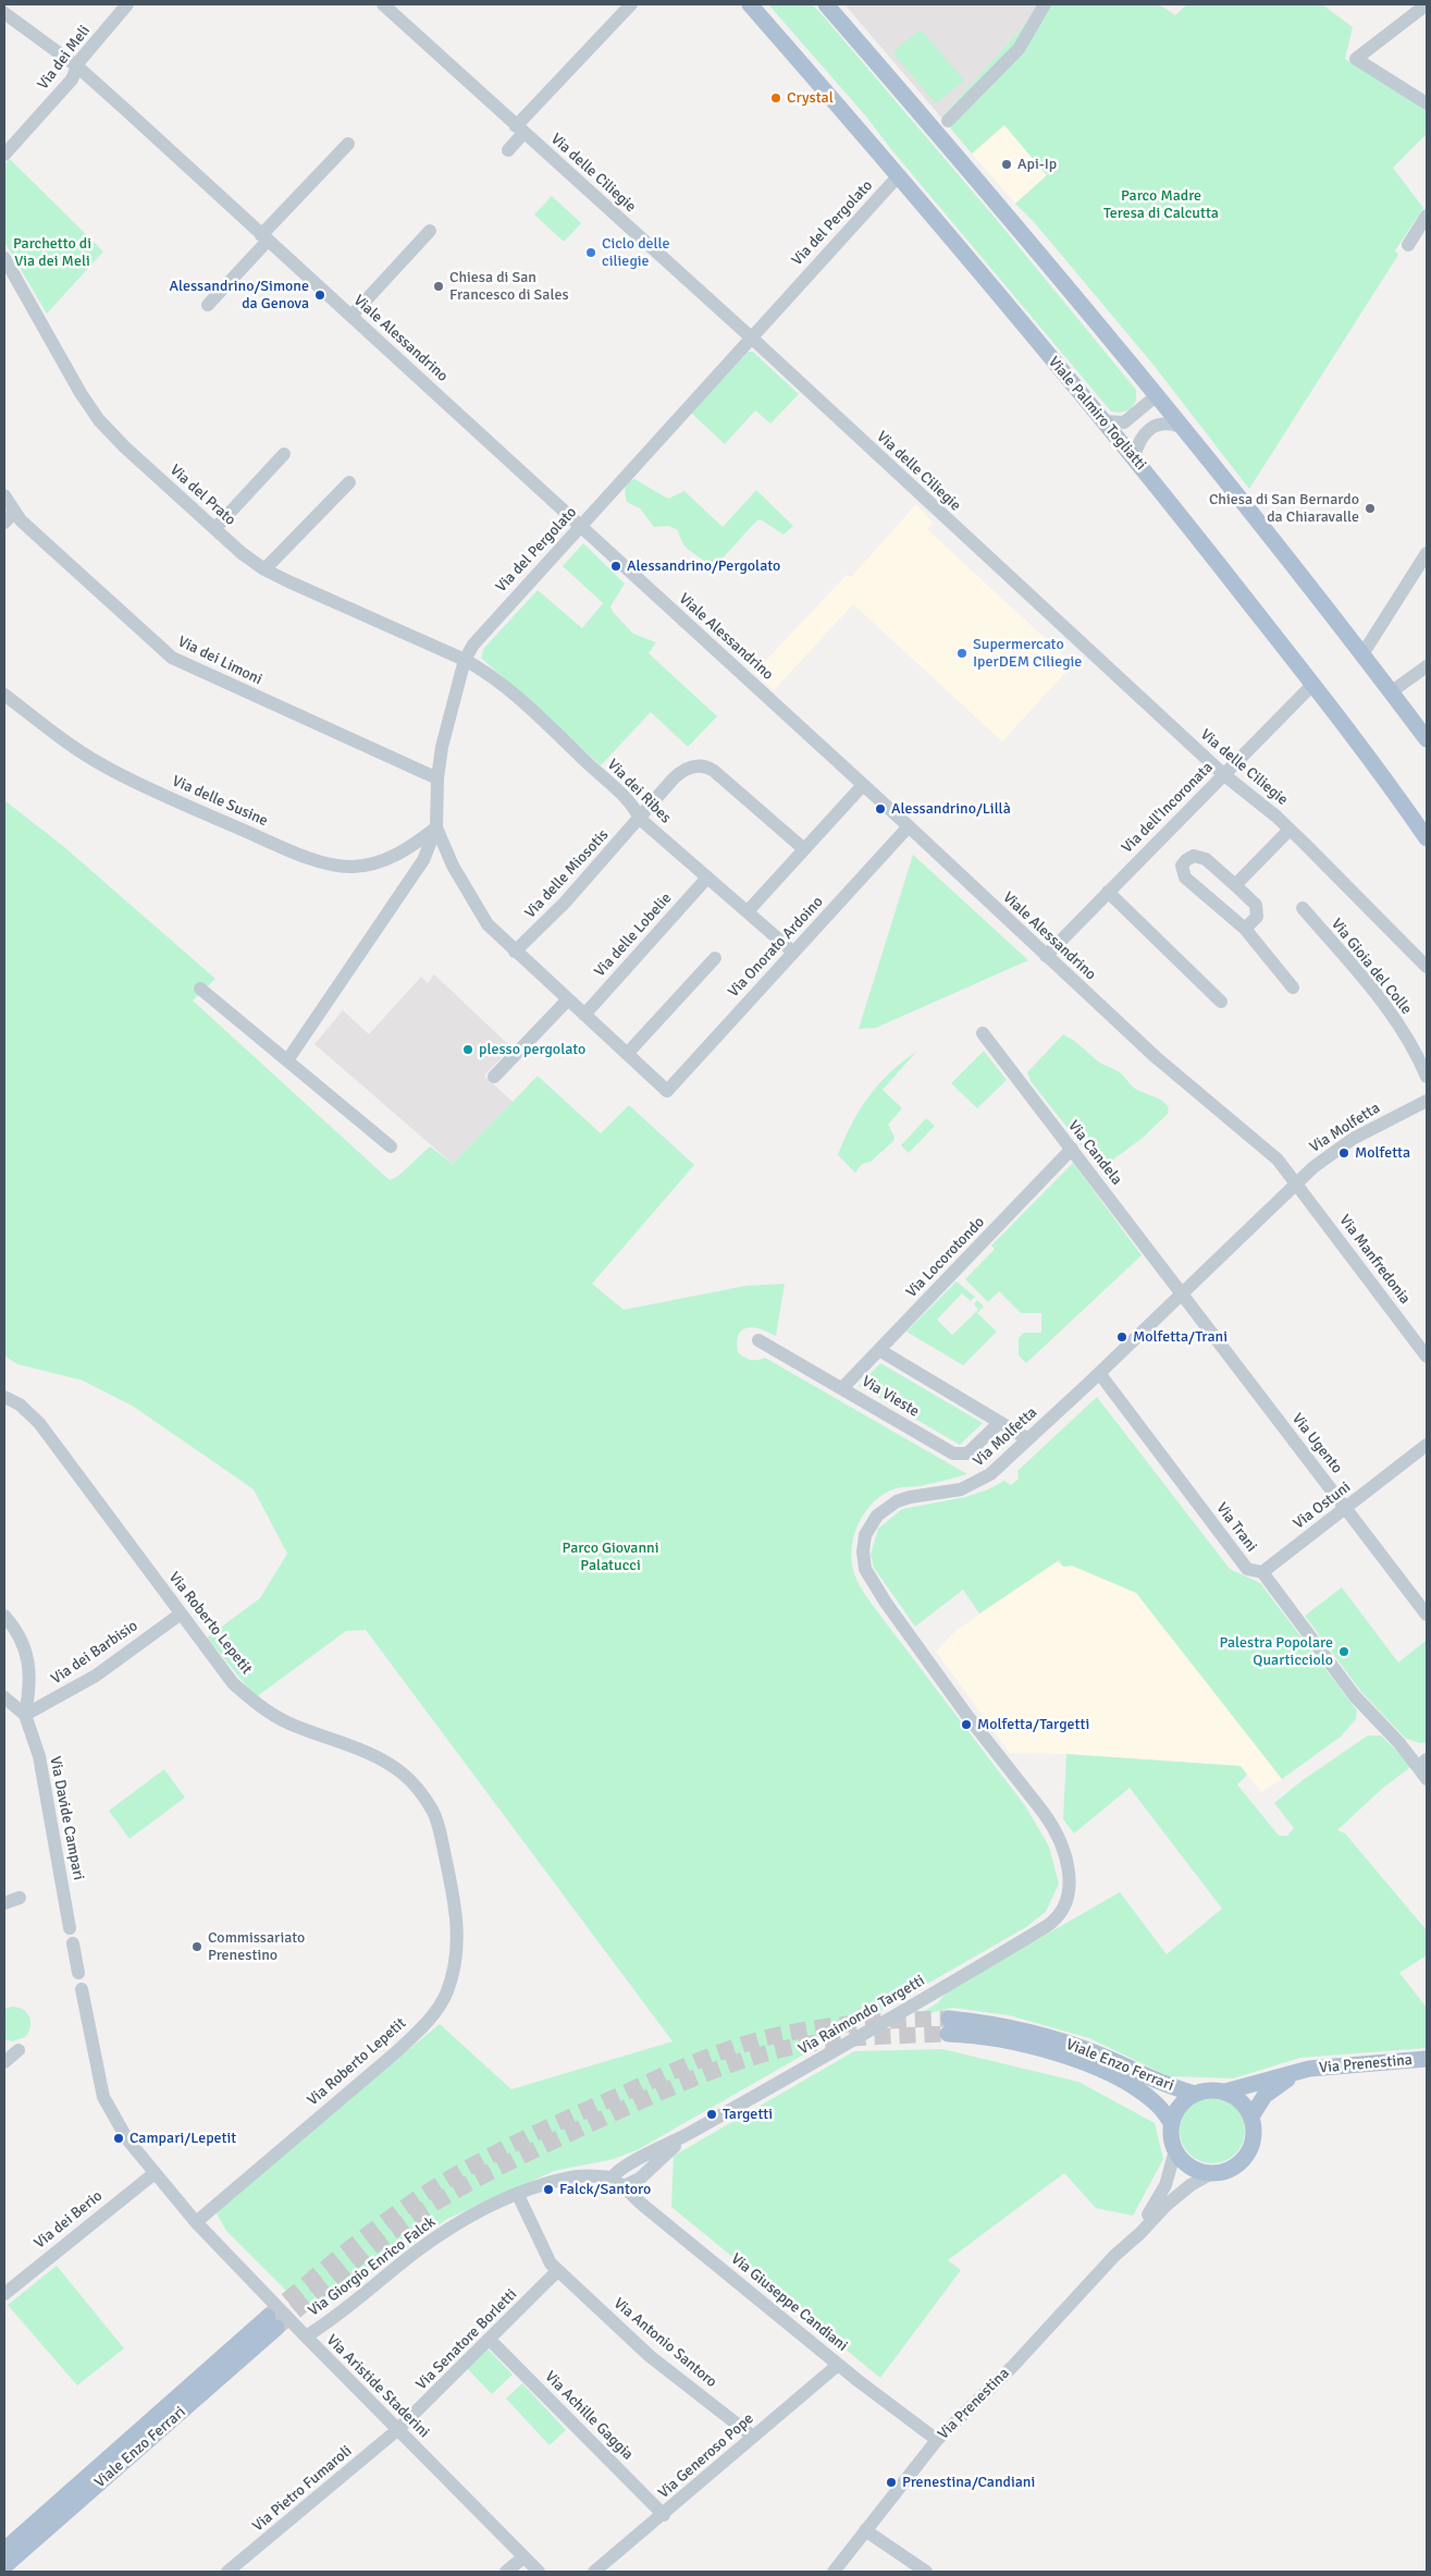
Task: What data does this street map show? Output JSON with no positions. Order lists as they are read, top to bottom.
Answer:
{
  "streets": {
    "main road": ["Viale Palmiro Togliatti", "Via Prenestina", "Viale Enzo Ferrari"],
    "street": [
      "Via dei Meli",
      "Via delle Ciliegie",
      "Via del Pergolato",
      "Viale Alessandrino",
      "Via del Prato",
      "Via dei Limoni",
      "Via dei Ribes",
      "Via delle Susine",
      "Via dell'Incoronata",
      "Via delle Miosotis",
      "Via delle Lobelie",
      "Via Onorato Ardoino",
      "Via Gioia del Colle",
      "Via Molfetta",
      "Via Candela",
      "Via Locorotondo",
      "Via Manfredonia",
      "Via Vieste",
      "Via Ugento",
      "Via Ostuni",
      "Via Trani",
      "Via Roberto Lepetit",
      "Via dei Barbisio",
      "Via Davide Campari",
      "Via Raimondo Targetti",
      "Via dei Berio",
      "Via Giorgio Enrico Falck",
      "Via Giuseppe Candiani",
      "Via Senatore Borletti",
      "Via Antonio Santoro",
      "Via Aristide Staderini",
      "Via Achille Gaggia",
      "Via Generoso Pope",
      "Via Pietro Fumaroli"
    ]
  },
  "crossings": [
    ["Via dei Meli", "Viale Alessandrino"],
    ["Via delle Ciliegie", "Via del Pergolato"],
    ["Via delle Ciliegie", "Via dell'Incoronata"],
    ["Via del Pergolato", "Viale Alessandrino"],
    ["Via del Pergolato", "Viale Palmiro Togliatti"],
    ["Via del Pergolato", "Via del Prato"],
    ["Via del Pergolato", "Via dei Limoni"],
    ["Via del Pergolato", "Via dei Ribes"],
    ["Via del Pergolato", "Via delle Susine"],
    ["Via del Pergolato", "Via delle Miosotis"],
    ["Via del Pergolato", "Via delle Lobelie"],
    ["Via del Pergolato", "Via Onorato Ardoino"],
    ["Viale Alessandrino", "Via dell'Incoronata"],
    ["Viale Alessandrino", "Via Onorato Ardoino"],
    ["Viale Alessandrino", "Via Molfetta"],
    ["Viale Alessandrino", "Via Manfredonia"],
    ["Viale Palmiro Togliatti", "Via dell'Incoronata"],
    ["Via del Prato", "Via dei Ribes"],
    ["Via dei Ribes", "Via delle Miosotis"],
    ["Via dei Ribes", "Via delle Lobelie"],
    ["Via Molfetta", "Via Candela"],
    ["Via Molfetta", "Via Manfredonia"],
    ["Via Molfetta", "Via Ugento"],
    ["Via Molfetta", "Via Trani"],
    ["Via Molfetta", "Via Raimondo Targetti"],
    ["Via Candela", "Via Locorotondo"],
    ["Via Candela", "Via Ugento"],
    ["Via Locorotondo", "Via Vieste"],
    ["Via Ugento", "Via Ostuni"],
    ["Via Ostuni", "Via Trani"],
    ["Via Roberto Lepetit", "Via dei Barbisio"],
    ["Via Roberto Lepetit", "Via Aristide Staderini"],
    ["Via dei Barbisio", "Via Davide Campari"],
    ["Via Raimondo Targetti", "Via Giorgio Enrico Falck"],
    ["Via Raimondo Targetti", "Via Giuseppe Candiani"],
    ["Via Prenestina", "Viale Enzo Ferrari"],
    ["Via Prenestina", "Via Giuseppe Candiani"],
    ["Via Giorgio Enrico Falck", "Via Giuseppe Candiani"],
    ["Via Giorgio Enrico Falck", "Via Antonio Santoro"],
    ["Via Giorgio Enrico Falck", "Via Aristide Staderini"],
    ["Via Giuseppe Candiani", "Via Generoso Pope"],
    ["Via Senatore Borletti", "Via Antonio Santoro"],
    ["Via Senatore Borletti", "Via Aristide Staderini"],
    ["Via Senatore Borletti", "Via Achille Gaggia"],
    ["Via Senatore Borletti", "Via Pietro Fumaroli"],
    ["Via Antonio Santoro", "Via Generoso Pope"],
    ["Via Aristide Staderini", "Via Pietro Fumaroli"],
    ["Via Achille Gaggia", "Via Generoso Pope"]
  ],
  "parks": ["Parco Madre Teresa di Calcutta", "Parchetto di Via dei Meli", "Parco Giovanni Palatucci"],
  "places": [
    "Crystal",
    "Api-Ip",
    "Ciclo delle ciliegie",
    "Chiesa di San Francesco di Sales",
    "Alessandrino/Simone da Genova",
    "Chiesa di San Bernardo da Chiaravalle",
    "Alessandrino/Pergolato",
    "Supermercato IperDEM Ciliegie",
    "Alessandrino/Lillà",
    "plesso pergolato",
    "Molfetta",
    "Molfetta/Trani",
    "Palestra Popolare Quarticciolo",
    "Molfetta/Targetti",
    "Commissariato Prenestino",
    "Targetti",
    "Campari/Lepetit",
    "Falck/Santoro",
    "Prenestina/Candiani"
  ]
}
